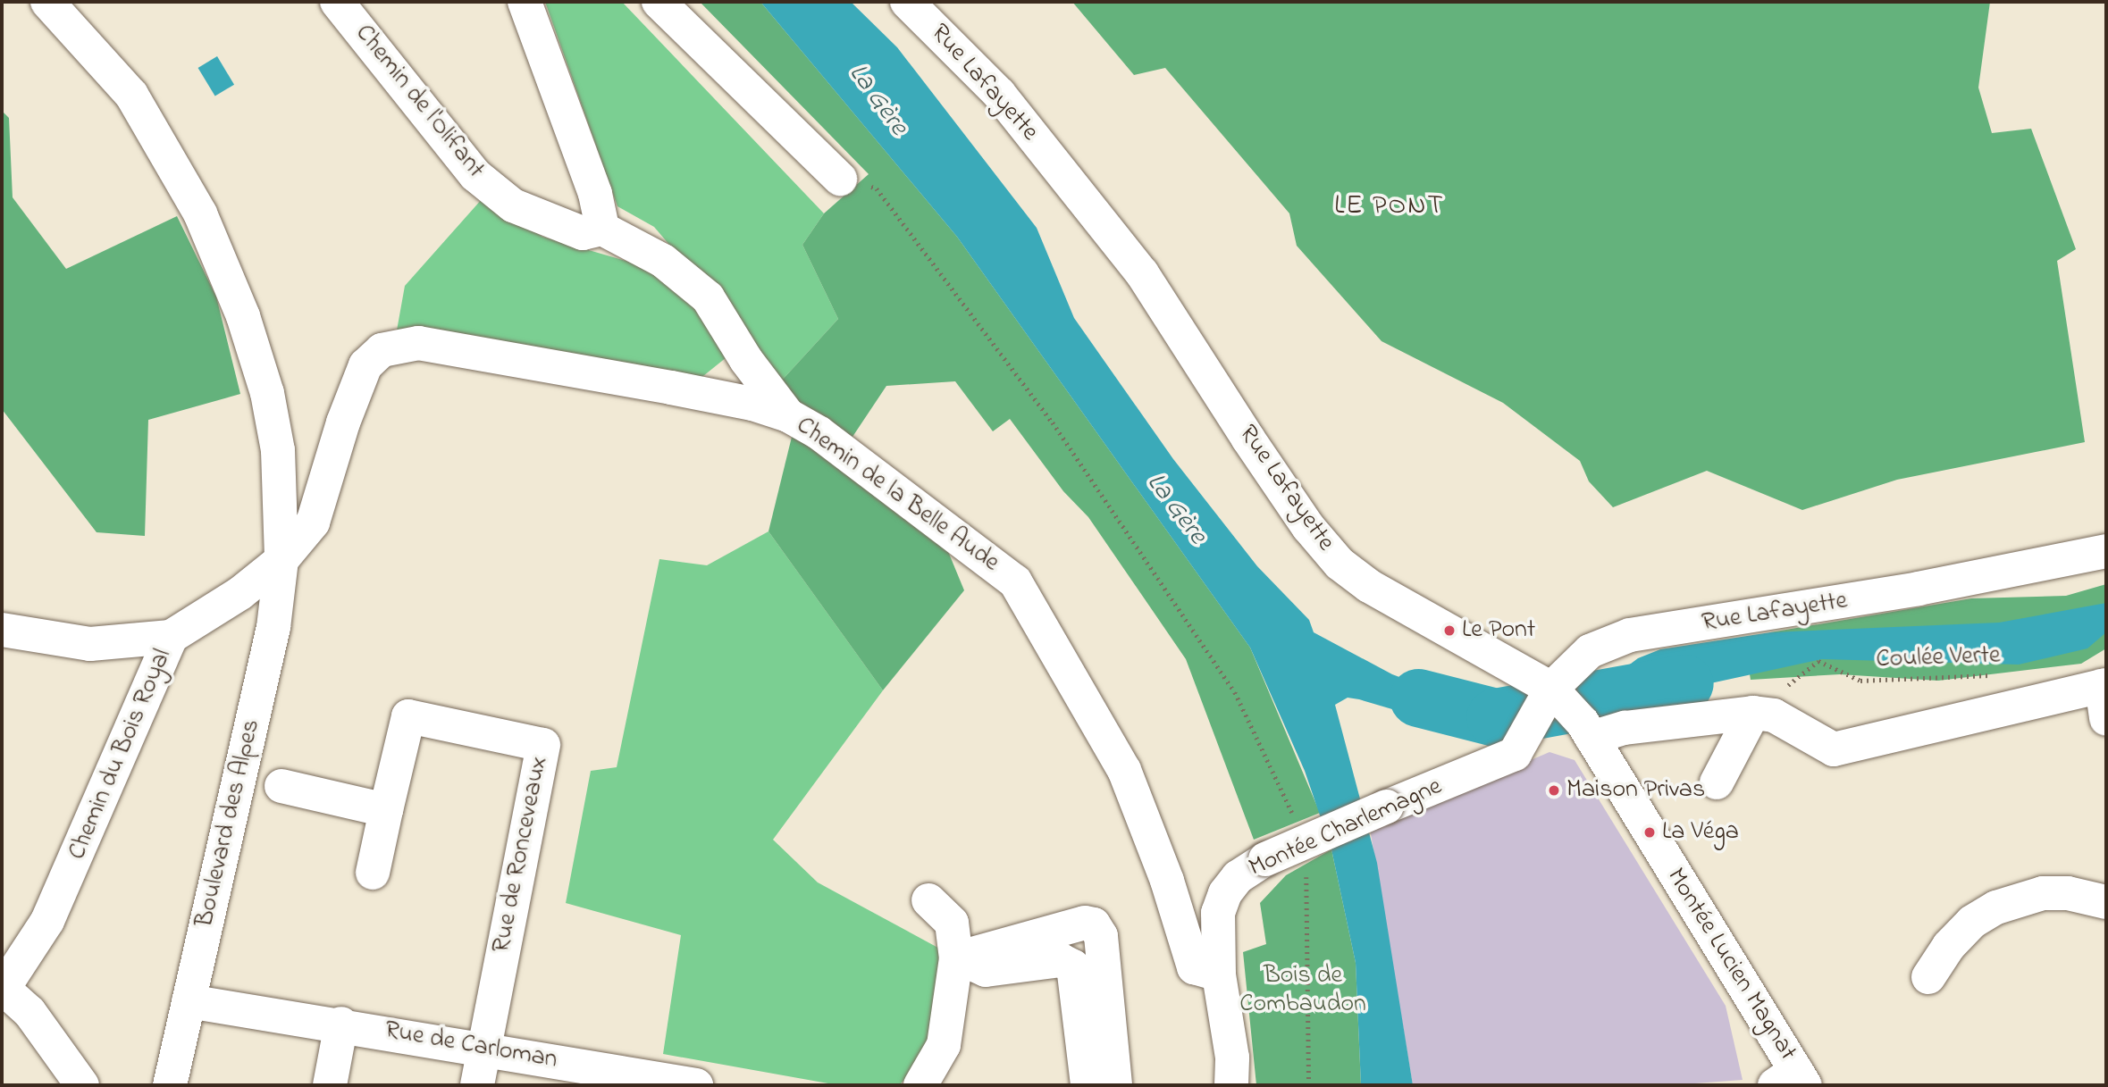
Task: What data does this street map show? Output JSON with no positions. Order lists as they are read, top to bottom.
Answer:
{
  "streets": {
    "street": [
      "Rue Lafayette",
      "Chemin de l'Olifant",
      "Chemin de la Belle Aude",
      "Chemin du Bois Royal",
      "Boulevard des Alpes",
      "Montée Charlemagne",
      "Rue de Ronceveaux",
      "Montée Lucien Magnat",
      "Rue de Carloman"
    ],
    "path": ["Coulée Verte"]
  },
  "crossings": [
    ["Rue Lafayette", "Montée Charlemagne"],
    ["Rue Lafayette", "Montée Lucien Magnat"],
    ["Chemin de l'Olifant", "Chemin de la Belle Aude"],
    ["Chemin de la Belle Aude", "Chemin du Bois Royal"],
    ["Chemin de la Belle Aude", "Boulevard des Alpes"],
    ["Chemin de la Belle Aude", "Montée Charlemagne"],
    ["Chemin du Bois Royal", "Boulevard des Alpes"],
    ["Boulevard des Alpes", "Rue de Carloman"],
    ["Montée Charlemagne", "Montée Lucien Magnat"],
    ["Rue de Ronceveaux", "Rue de Carloman"]
  ],
  "districts": ["LE PONT"],
  "water": ["La Gère"],
  "parks": ["Bois de Combaudon"],
  "places": ["Le Pont", "Maison Privas", "La Véga"]
}
